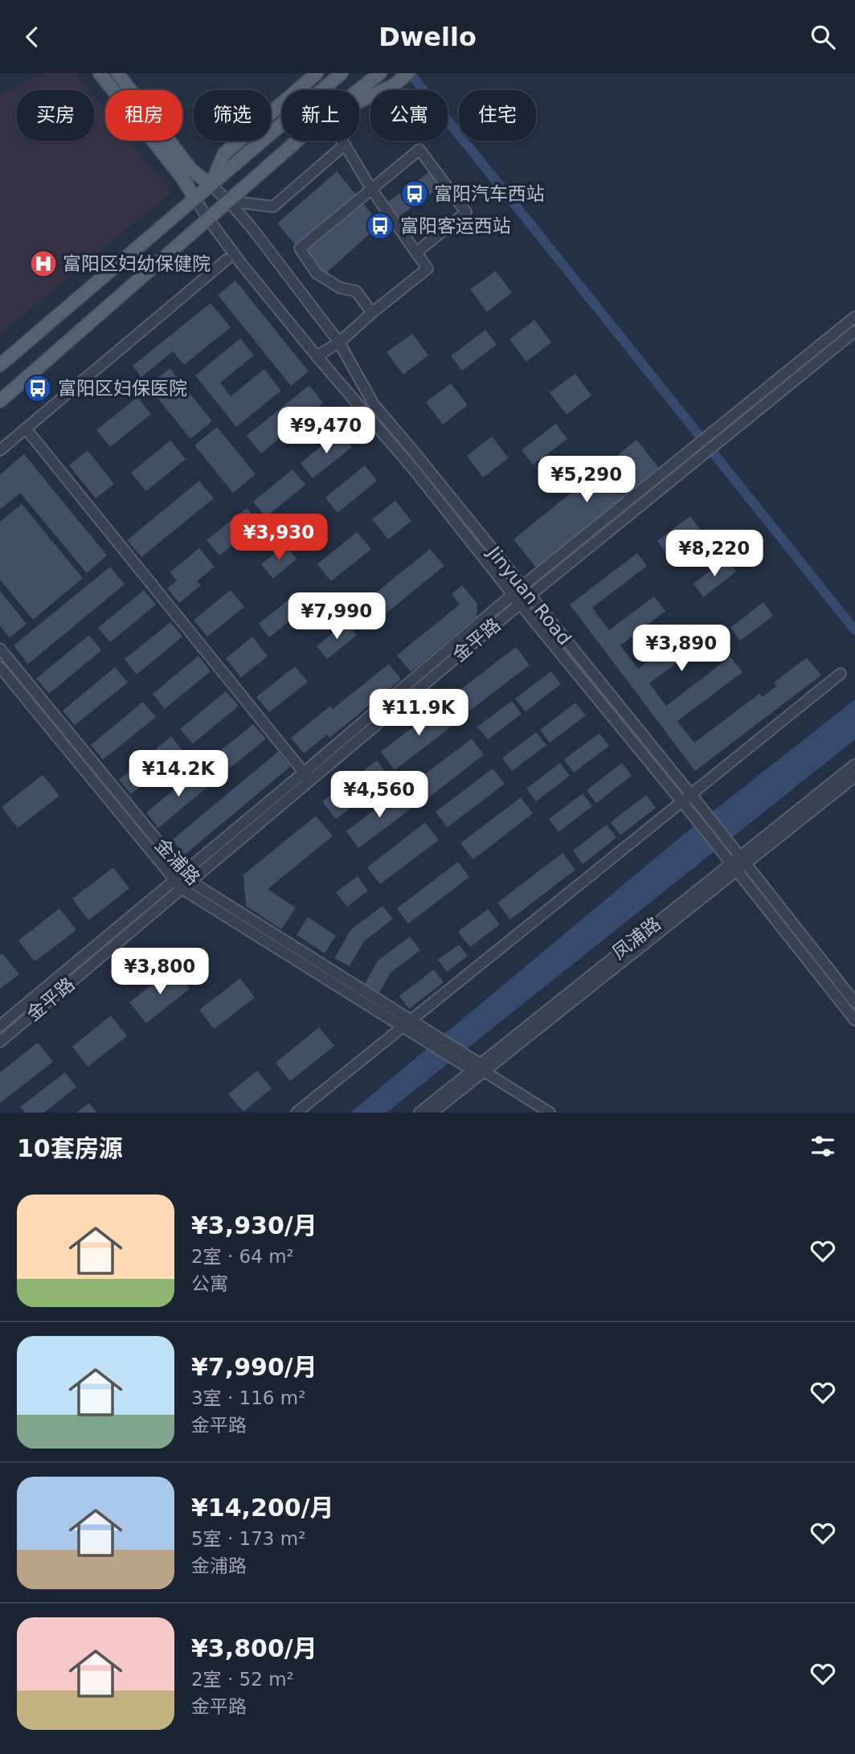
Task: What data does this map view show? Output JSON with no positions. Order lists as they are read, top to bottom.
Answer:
{
  "streets": {
    "street": [
      "Jinyuan Road",
      "金平路",
      "金浦路",
      "凤浦路"
    ]
  },
  "crossings": [
    ["Jinyuan Road", "金平路"],
    ["Jinyuan Road", "凤浦路"],
    ["金平路", "金浦路"],
    ["金浦路", "凤浦路"]
  ],
  "places": {
    "bus stop": ["富阳汽车西站", "富阳客运西站", "富阳区妇保医院"],
    "hospital": ["富阳区妇幼保健院"]
  },
  "page": {
    "header": "Dwello",
    "chip": [
      "买房",
      "租房",
      "筛选",
      "新上",
      "公寓",
      "住宅"
    ],
    "price": [
      "¥9,470",
      "¥5,290",
      "¥3,930",
      "¥8,220",
      "¥7,990",
      "¥3,890",
      "¥11.9K",
      "¥14.2K",
      "¥4,560",
      "¥3,800"
    ],
    "heading": "10套房源",
    "list": [
      {
        "name": "¥3,930/月",
        "note": "2室 · 64 m² · 公寓"
      },
      {
        "name": "¥7,990/月",
        "note": "3室 · 116 m² · 金平路"
      },
      {
        "name": "¥14,200/月",
        "note": "5室 · 173 m² · 金浦路"
      },
      {
        "name": "¥3,800/月",
        "note": "2室 · 52 m² · 金平路"
      }
    ]
  }
}
